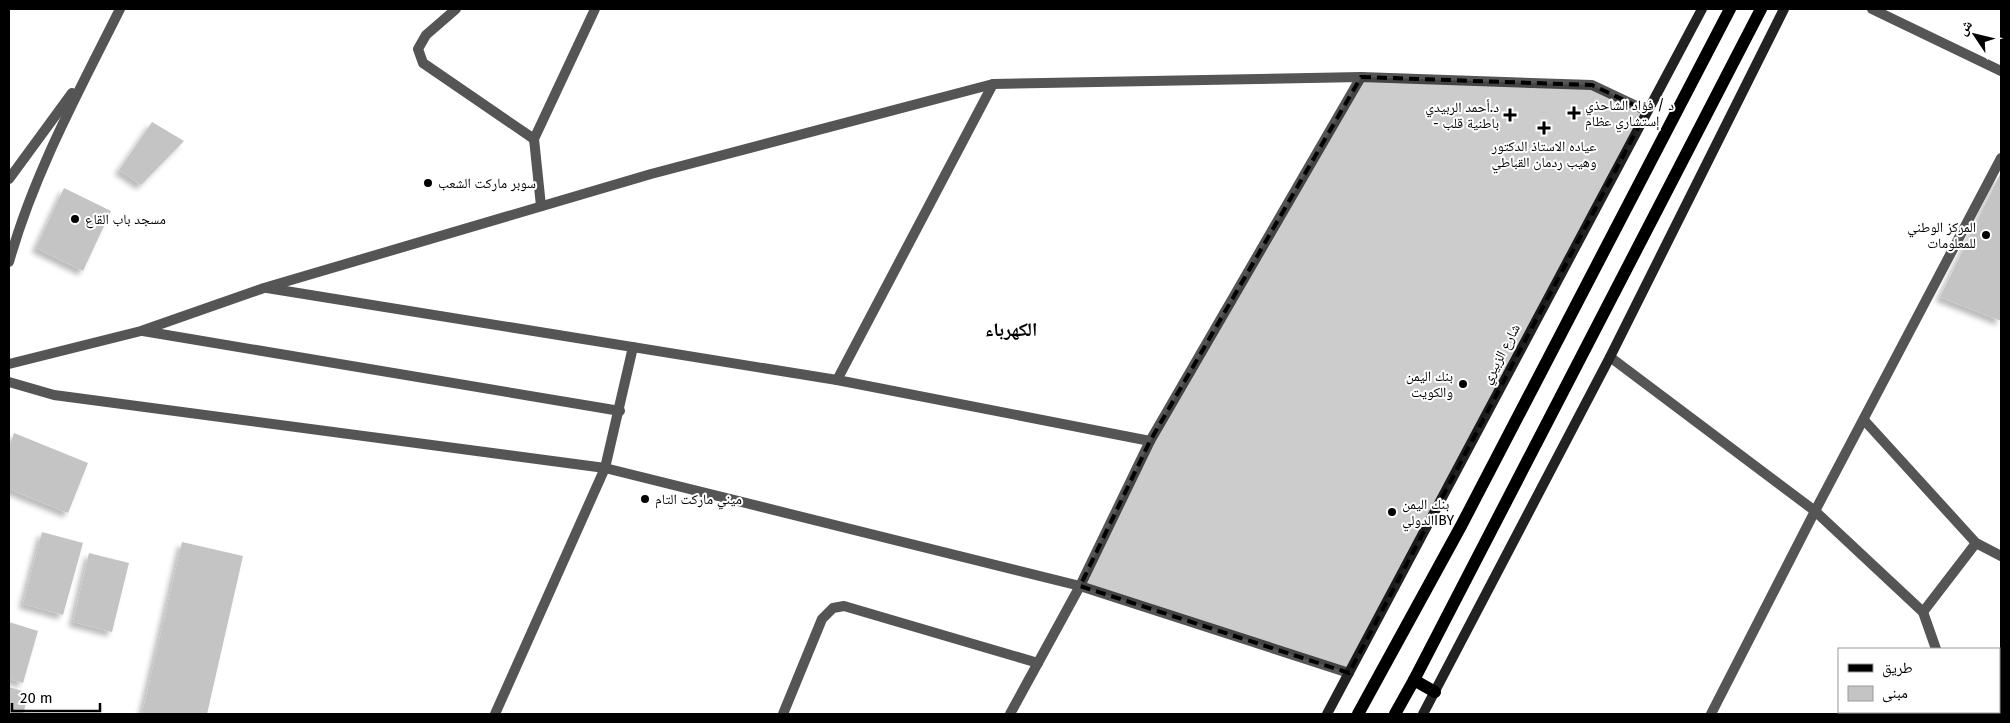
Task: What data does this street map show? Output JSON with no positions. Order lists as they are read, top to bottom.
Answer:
{
  "streets": {
    "main road": ["شارع الزبيري"]
  },
  "districts": ["الكهرباء"],
  "places": {
    "health": ["د / فؤاد الشاحذي إستشاري عظام", "د.أحمد الربيدي - باطنية قلب", "عياده الاستاذ الدكتور وهيب ردمان القباطي"],
    "other": [
      "سوبر ماركت الشعب",
      "مسجد باب القاع",
      "المركز الوطني للمعلومات",
      "بنك اليمن والكويت",
      "ميني ماركت التام",
      "بنك اليمن الدوليIBY"
    ]
  },
  "legend": ["طريق", "مبنى"],
  "scale_bar": "20 m",
  "north": "top left"
}
